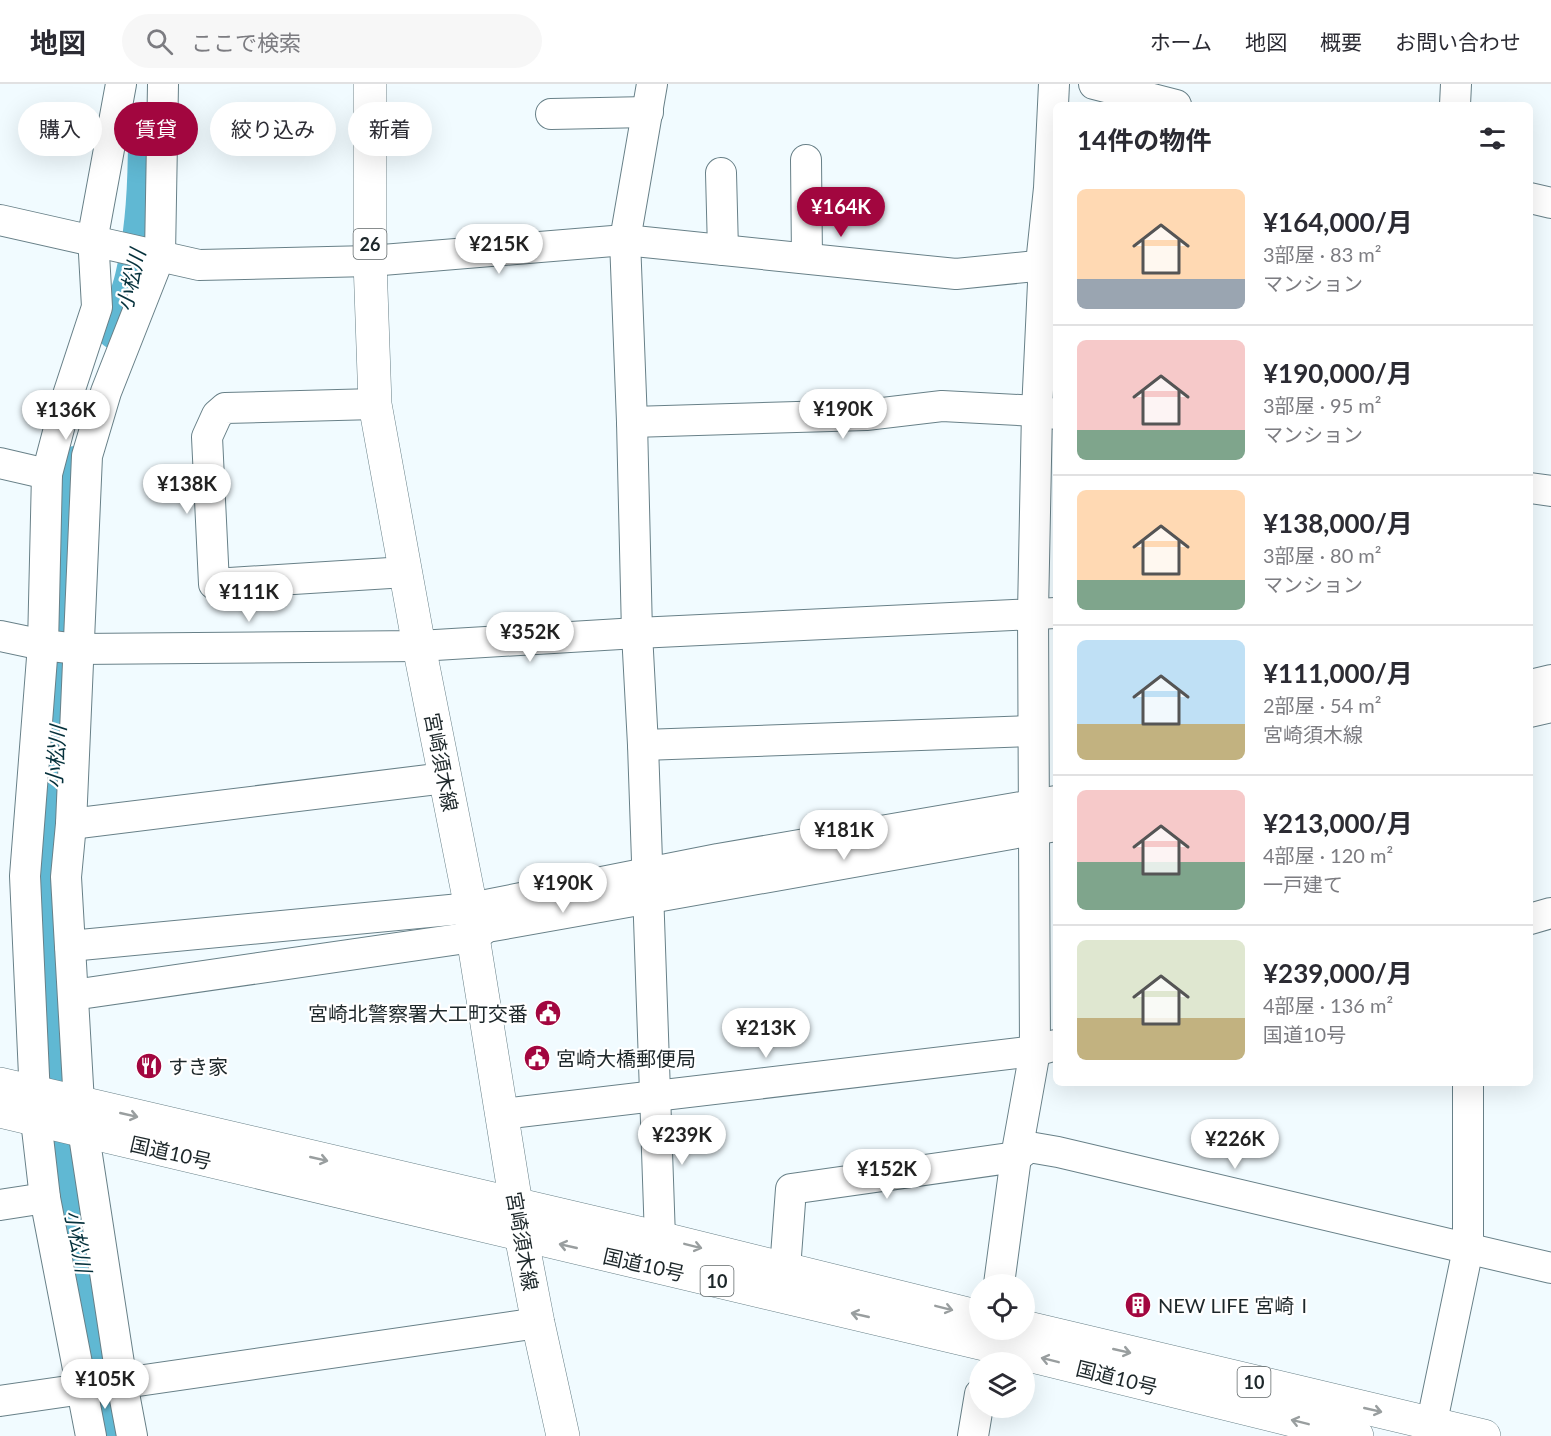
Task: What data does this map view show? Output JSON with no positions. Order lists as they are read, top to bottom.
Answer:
{
  "streets": {
    "main road": [
      "26",
      "宮崎須木線",
      "国道10号",
      "10"
    ]
  },
  "crossings": [
    ["宮崎須木線", "国道10号"],
    ["国道10号", "10"]
  ],
  "water": ["小松川"],
  "places": {
    "public building": ["宮崎北警察署大工町交番", "宮崎大橋郵便局"],
    "restaurant": ["すき家"],
    "building": ["NEW LIFE 宮崎Ⅰ"]
  },
  "page": {
    "header": "地図",
    "search": "ここで検索",
    "nav": [
      "ホーム",
      "地図",
      "概要",
      "お問い合わせ"
    ],
    "chip": [
      "購入",
      "賃貸",
      "絞り込み",
      "新着"
    ],
    "heading": "14件の物件",
    "list": [
      {
        "name": "¥164,000/月",
        "note": "3部屋 · 83 m² · マンション"
      },
      {
        "name": "¥190,000/月",
        "note": "3部屋 · 95 m² · マンション"
      },
      {
        "name": "¥138,000/月",
        "note": "3部屋 · 80 m² · マンション"
      },
      {
        "name": "¥111,000/月",
        "note": "2部屋 · 54 m² · 宮崎須木線"
      },
      {
        "name": "¥213,000/月",
        "note": "4部屋 · 120 m² · 一戸建て"
      },
      {
        "name": "¥239,000/月",
        "note": "4部屋 · 136 m² · 国道10号"
      }
    ],
    "price": [
      "¥164K",
      "¥215K",
      "¥190K",
      "¥136K",
      "¥138K",
      "¥111K",
      "¥352K",
      "¥181K",
      "¥190K",
      "¥213K",
      "¥239K",
      "¥226K",
      "¥152K",
      "¥105K"
    ]
  }
}
